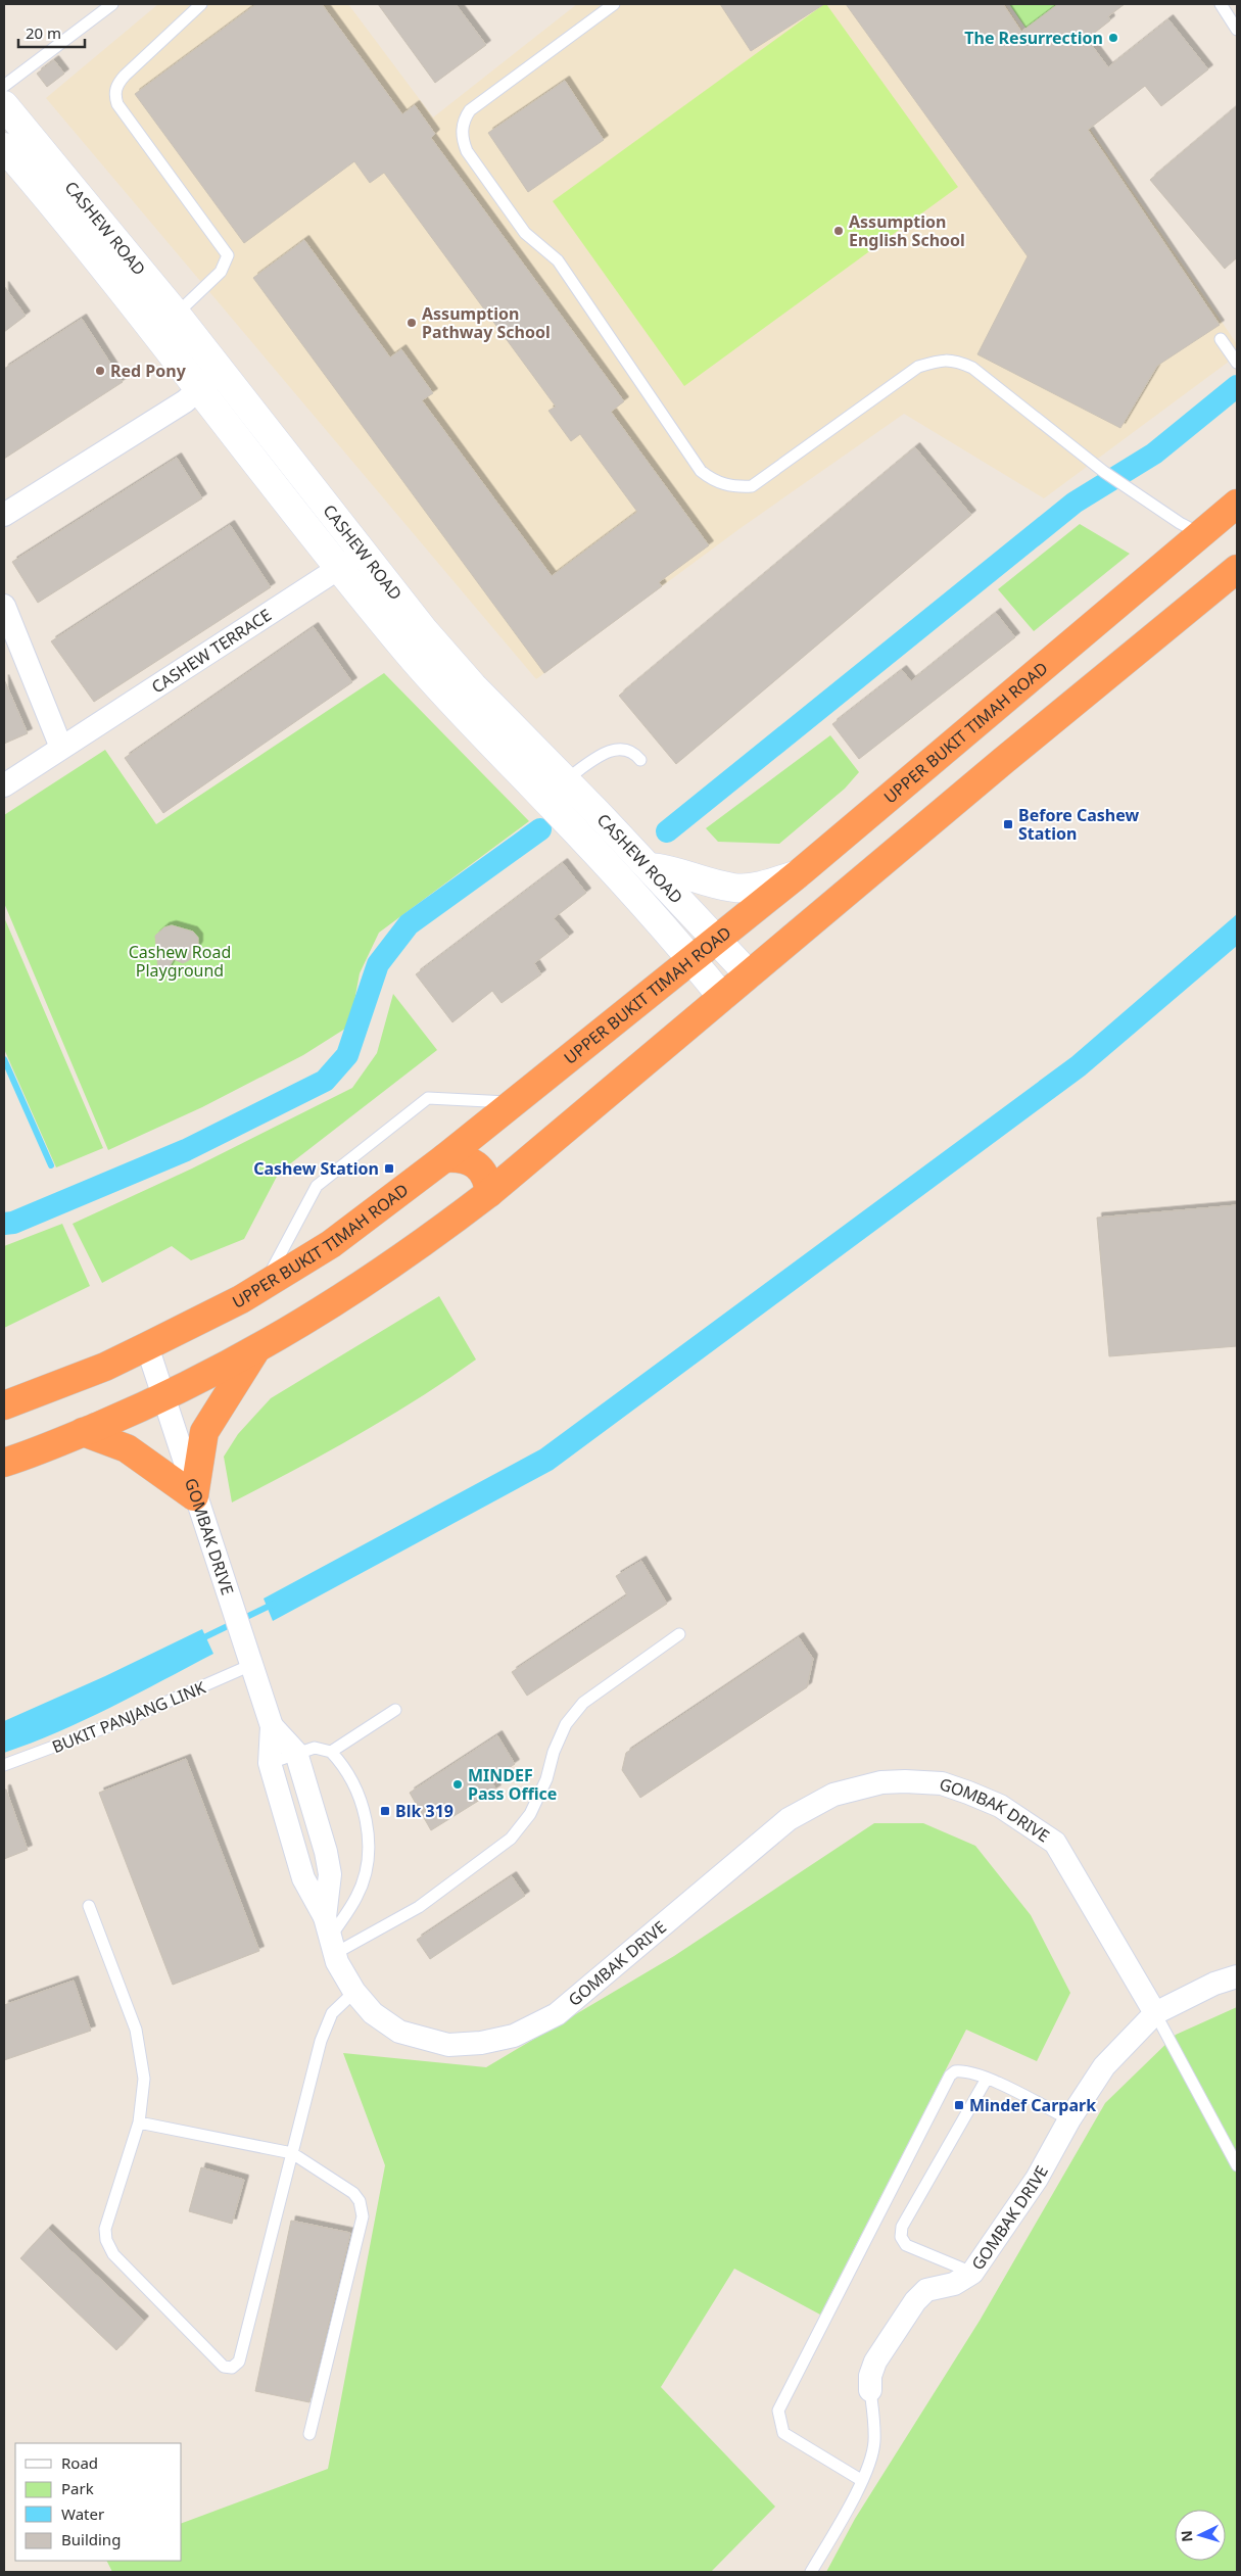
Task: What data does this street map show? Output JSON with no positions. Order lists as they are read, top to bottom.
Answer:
{
  "streets": {
    "highway": ["UPPER BUKIT TIMAH ROAD"],
    "street": ["CASHEW ROAD", "CASHEW TERRACE", "GOMBAK DRIVE"],
    "lane": ["BUKIT PANJANG LINK"]
  },
  "crossings": [
    ["CASHEW ROAD", "CASHEW TERRACE"],
    ["CASHEW ROAD", "UPPER BUKIT TIMAH ROAD"],
    ["UPPER BUKIT TIMAH ROAD", "GOMBAK DRIVE"],
    ["GOMBAK DRIVE", "BUKIT PANJANG LINK"]
  ],
  "parks": ["Cashew Road Playground"],
  "places": {
    "other": [
      "The Resurrection",
      "Assumption English School",
      "Assumption Pathway School",
      "Red Pony",
      "MINDEF Pass Office"
    ],
    "transit": [
      "Before Cashew Station",
      "Cashew Station",
      "Blk 319",
      "Mindef Carpark"
    ]
  },
  "legend": [
    "Road",
    "Park",
    "Water",
    "Building"
  ],
  "scale_bar": "20 m",
  "north": "left"
}
